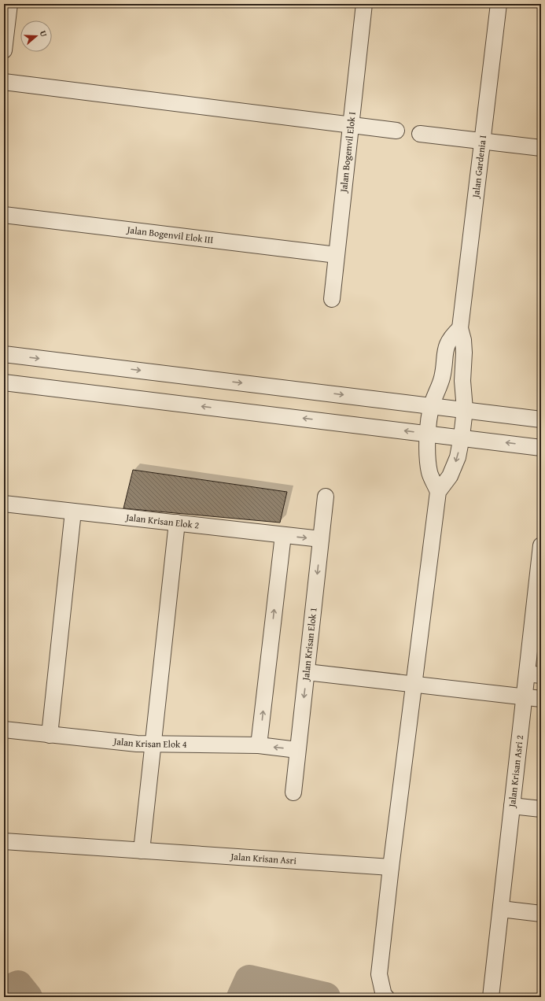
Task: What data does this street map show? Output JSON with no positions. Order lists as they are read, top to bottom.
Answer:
{
  "streets": {
    "street": [
      "Jalan Bogenvil Elok I",
      "Jalan Gardenia I",
      "Jalan Bogenvil Elok III",
      "Jalan Krisan Elok 2",
      "Jalan Krisan Elok 1",
      "Jalan Krisan Elok 4",
      "Jalan Krisan Asri 2",
      "Jalan Krisan Asri"
    ]
  },
  "crossings": [
    ["Jalan Bogenvil Elok I", "Jalan Bogenvil Elok III"],
    ["Jalan Krisan Elok 2", "Jalan Krisan Elok 1"],
    ["Jalan Krisan Elok 1", "Jalan Krisan Elok 4"]
  ],
  "north": "right"
}
